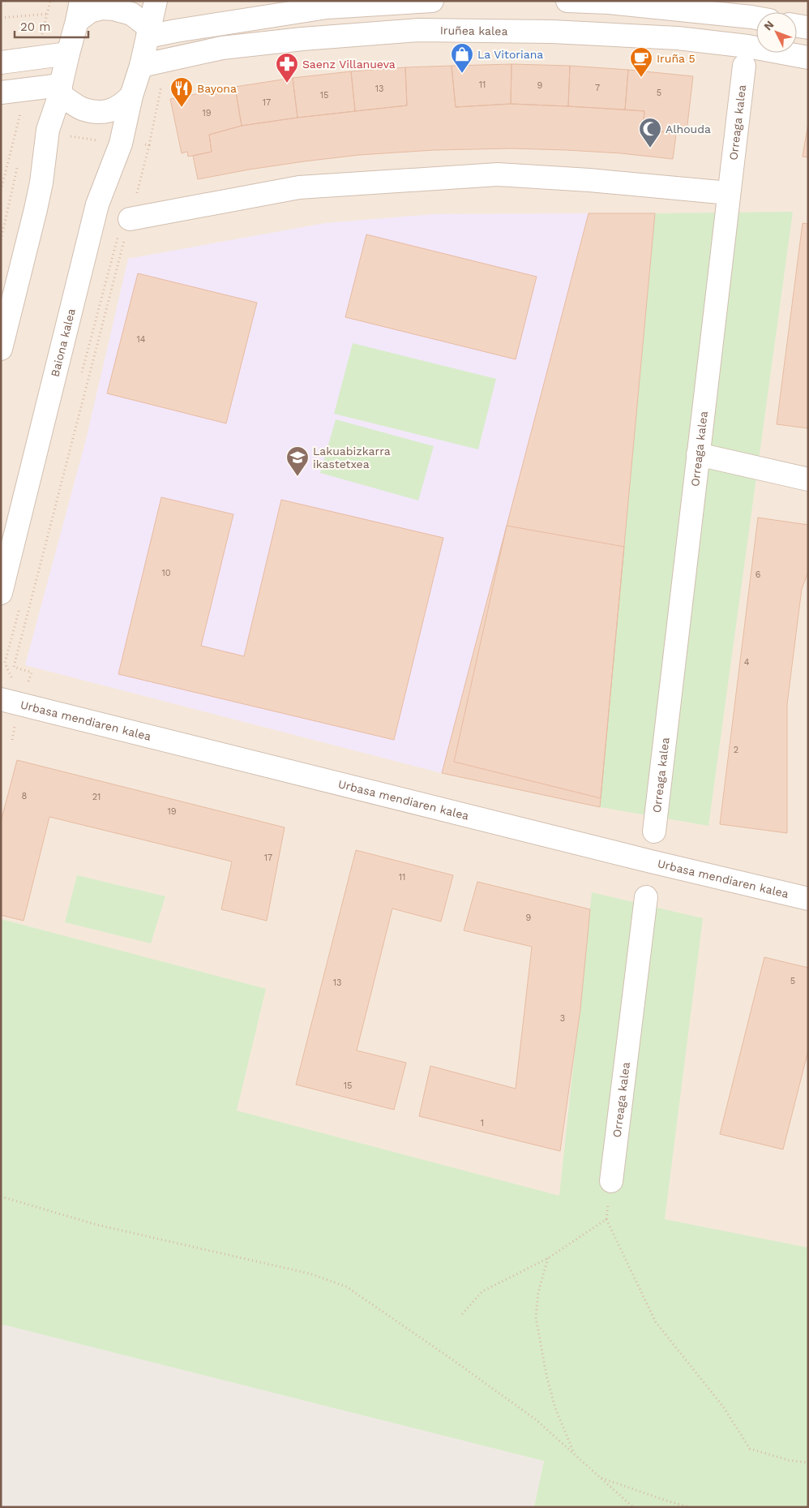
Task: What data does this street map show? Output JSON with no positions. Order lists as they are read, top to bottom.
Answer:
{
  "streets": {
    "street": [
      "Iruñea kalea",
      "Orreaga kalea",
      "Baiona kalea",
      "Urbasa mendiaren kalea"
    ]
  },
  "crossings": [
    ["Iruñea kalea", "Baiona kalea"]
  ],
  "places": {
    "shop": ["La Vitoriana"],
    "cafe": ["Iruña 5"],
    "pharmacy": ["Saenz Villanueva"],
    "restaurant": ["Bayona"],
    "mosque": ["Alhouda"],
    "school or university": ["Lakuabizkarra ikastetxea"]
  },
  "house_numbers": [
    "11",
    "9",
    "7",
    "13",
    "5",
    "15",
    "17",
    "19",
    "14",
    "10",
    "6",
    "4",
    "2",
    "8",
    "21",
    "19",
    "17",
    "11",
    "9",
    "5",
    "13",
    "3",
    "15",
    "1"
  ],
  "scale_bar": "20 m",
  "north": "top left"
}
